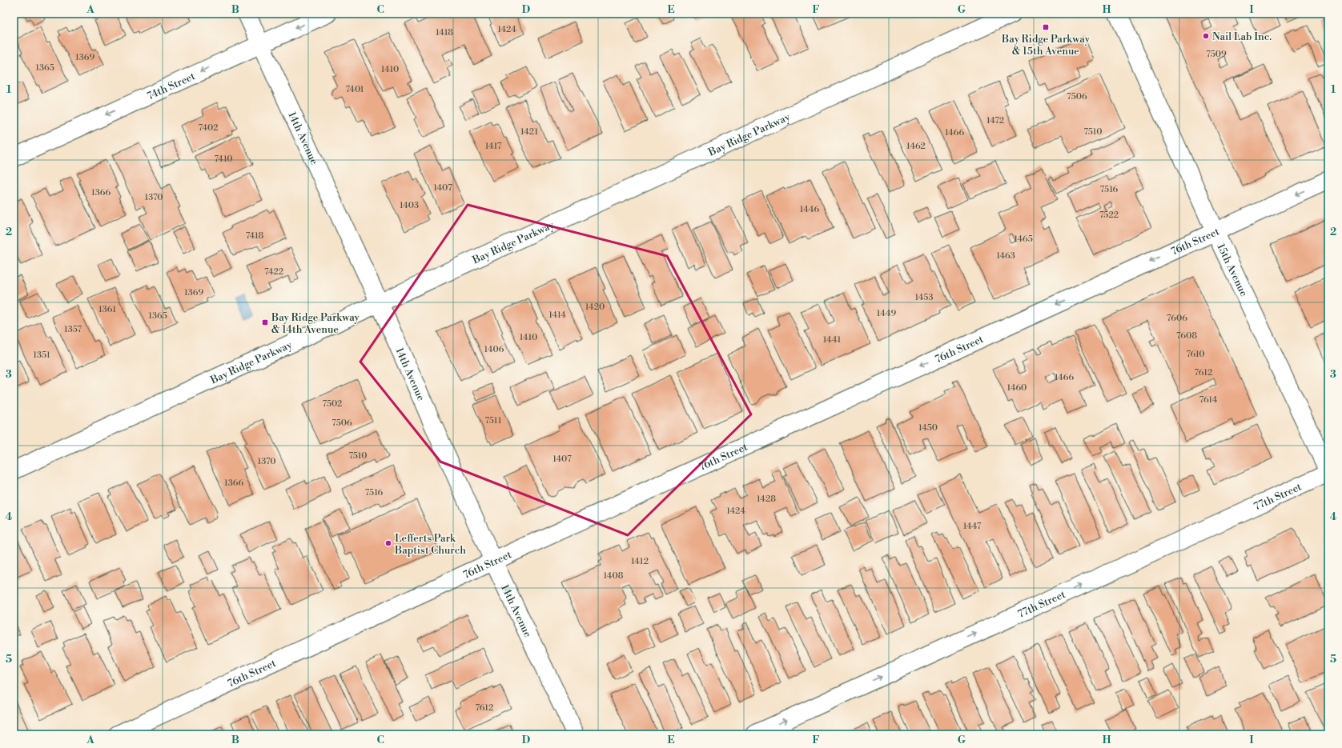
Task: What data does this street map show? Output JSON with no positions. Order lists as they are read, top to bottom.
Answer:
{
  "streets": {
    "street": [
      "74th Street",
      "Bay Ridge Parkway",
      "14th Avenue",
      "76th Street",
      "15th Avenue",
      "77th Street"
    ]
  },
  "crossings": [
    ["74th Street", "14th Avenue"],
    ["Bay Ridge Parkway", "14th Avenue"],
    ["14th Avenue", "76th Street"],
    ["76th Street", "15th Avenue"],
    ["15th Avenue", "77th Street"]
  ],
  "one_way": ["74th Street", "76th Street", "77th Street"],
  "places": {
    "transit": ["Bay Ridge Parkway & 15th Avenue", "Bay Ridge Parkway & 14th Avenue"],
    "other": ["Nail Lab Inc.", "Lefferts Park Baptist Church"]
  },
  "house_numbers": [
    "1424",
    "1418",
    "7509",
    "1369",
    "1365",
    "1410",
    "7401",
    "7506",
    "1472",
    "7402",
    "1421",
    "7510",
    "1466",
    "1417",
    "1462",
    "7410",
    "1407",
    "7516",
    "1366",
    "1370",
    "1403",
    "1446",
    "7522",
    "7418",
    "1465",
    "1463",
    "7422",
    "1369",
    "1453",
    "1420",
    "1361",
    "1449",
    "1414",
    "1365",
    "7606",
    "1357",
    "7608",
    "1410",
    "1441",
    "1406",
    "7610",
    "1351",
    "7612",
    "1466",
    "1460",
    "7614",
    "7502",
    "7511",
    "7506",
    "1450",
    "7510",
    "1407",
    "1370",
    "1366",
    "7516",
    "1428",
    "1424",
    "1447",
    "1412",
    "1408",
    "7612"
  ],
  "grid": {
    "columns": [
      "A",
      "B",
      "C",
      "D",
      "E",
      "F",
      "G",
      "H",
      "I"
    ],
    "rows": [
      "1",
      "2",
      "3",
      "4",
      "5"
    ]
  }
}
